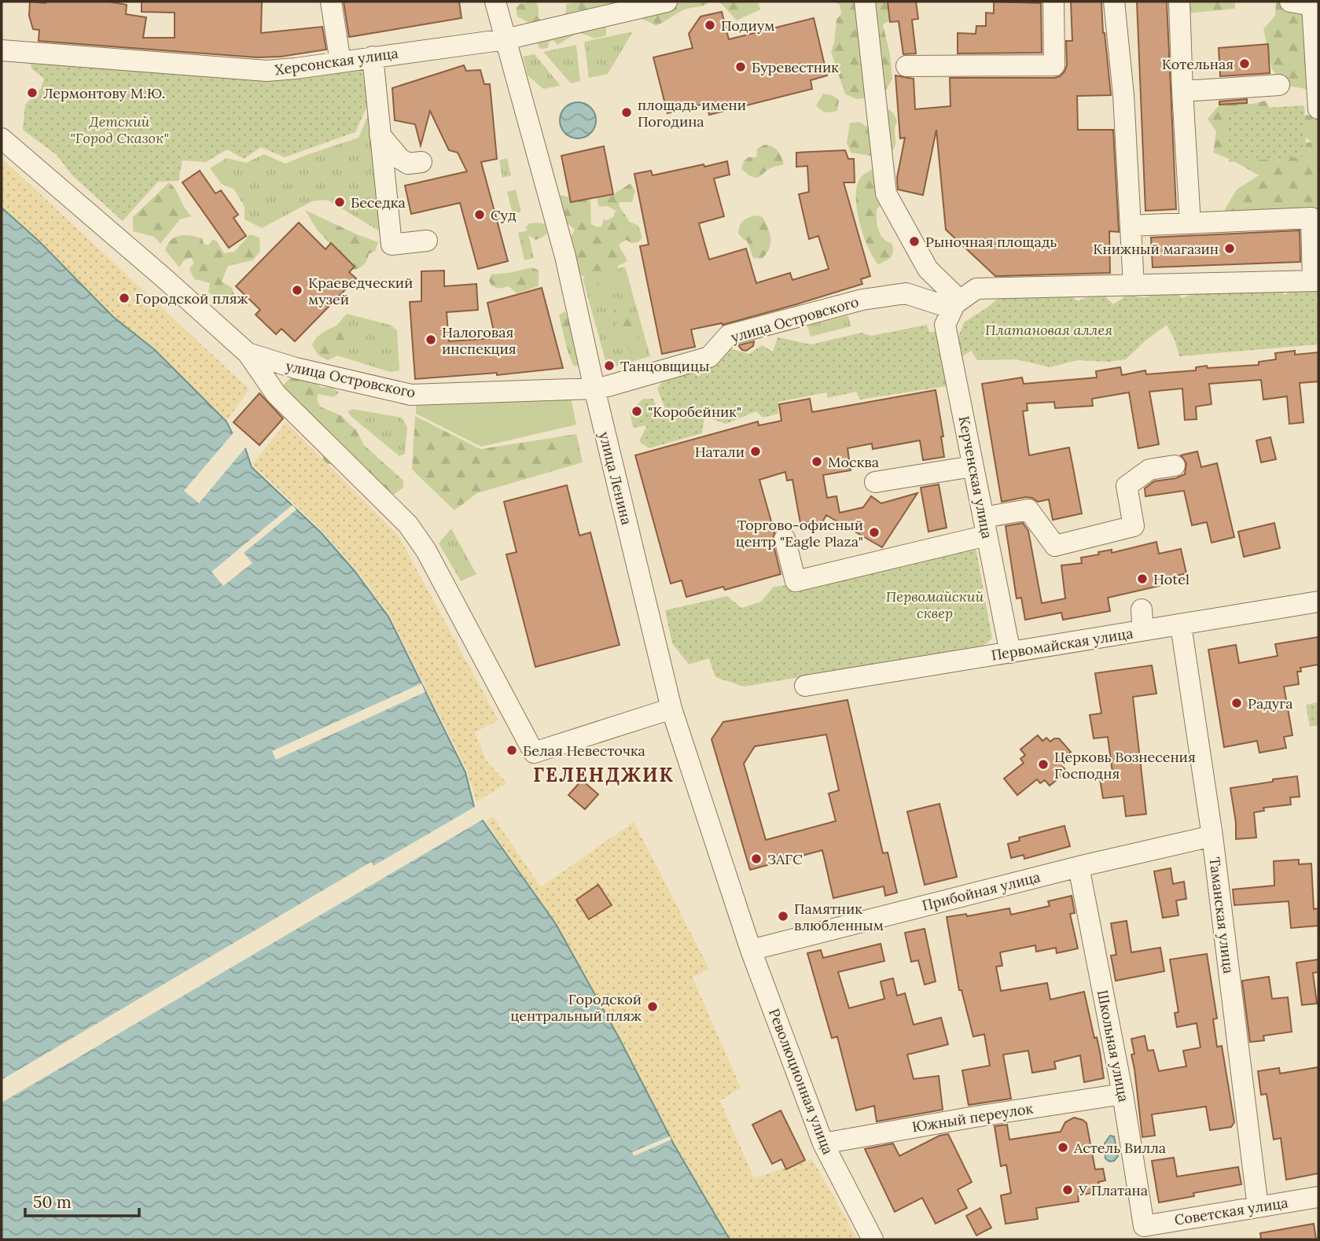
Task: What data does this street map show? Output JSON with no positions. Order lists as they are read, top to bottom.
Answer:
{
  "streets": {
    "street": [
      "Херсонская улица",
      "улица Островского",
      "Керченская улица",
      "улица Ленина",
      "Первомайская улица",
      "Прибойная улица",
      "Таманская улица",
      "Школьная улица",
      "Революционная улица",
      "Южный переулок",
      "Советская улица"
    ]
  },
  "crossings": [
    ["Херсонская улица", "улица Ленина"],
    ["улица Островского", "Керченская улица"],
    ["улица Островского", "улица Ленина"],
    ["Керченская улица", "Первомайская улица"],
    ["улица Ленина", "Прибойная улица"],
    ["улица Ленина", "Революционная улица"],
    ["Первомайская улица", "Таманская улица"],
    ["Прибойная улица", "Таманская улица"],
    ["Прибойная улица", "Школьная улица"],
    ["Прибойная улица", "Революционная улица"],
    ["Таманская улица", "Советская улица"],
    ["Школьная улица", "Южный переулок"],
    ["Школьная улица", "Советская улица"],
    ["Революционная улица", "Южный переулок"]
  ],
  "districts": ["ГЕЛЕНДЖИК"],
  "parks": ["Детский \"Город Сказок\"", "Платановая аллея", "Первомайский сквер"],
  "places": [
    "Подиум",
    "Котельная",
    "Буревестник",
    "Лермонтову М.Ю.",
    "площадь имени Погодина",
    "Беседка",
    "Суд",
    "Рыночная площадь",
    "Книжный магазин",
    "Краеведческий музей",
    "Городской пляж",
    "Налоговая инспекция",
    "Танцовщицы",
    "\"Коробейник\"",
    "Натали",
    "Москва",
    "Торгово-офисный центр \"Eagle Plaza\"",
    "Hotel",
    "Радуга",
    "Белая Невесточка",
    "Церковь Вознесения Господня",
    "ЗАГС",
    "Памятник влюбленным",
    "Городской центральный пляж",
    "Астель Вилла",
    "У Платана"
  ],
  "scale_bar": "50 m"
}
